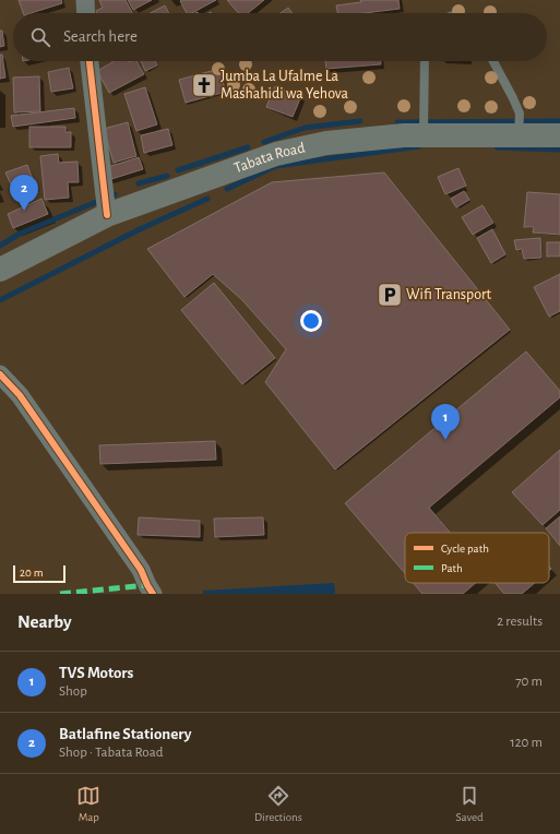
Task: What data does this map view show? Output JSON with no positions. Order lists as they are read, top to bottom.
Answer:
{
  "streets": {
    "main road": ["Tabata Road"]
  },
  "places": {
    "church": ["Jumba La Ufalme La Mashahidi wa Yehova"],
    "parking": ["Wifi Transport"]
  },
  "legend": ["Cycle path", "Path"],
  "scale_bar": "20 m",
  "page": {
    "search": "Search here",
    "pins": ["2", "1"],
    "scale": "20 m",
    "heading": ["Nearby", "2 results"],
    "list": [
      {
        "mark": "1",
        "name": "TVS Motors",
        "note": "Shop",
        "value": "70 m"
      },
      {
        "mark": "2",
        "name": "Batlafine Stationery",
        "note": "Shop · Tabata Road",
        "value": "120 m"
      }
    ],
    "nav": ["Map", "Directions", "Saved"]
  }
}
